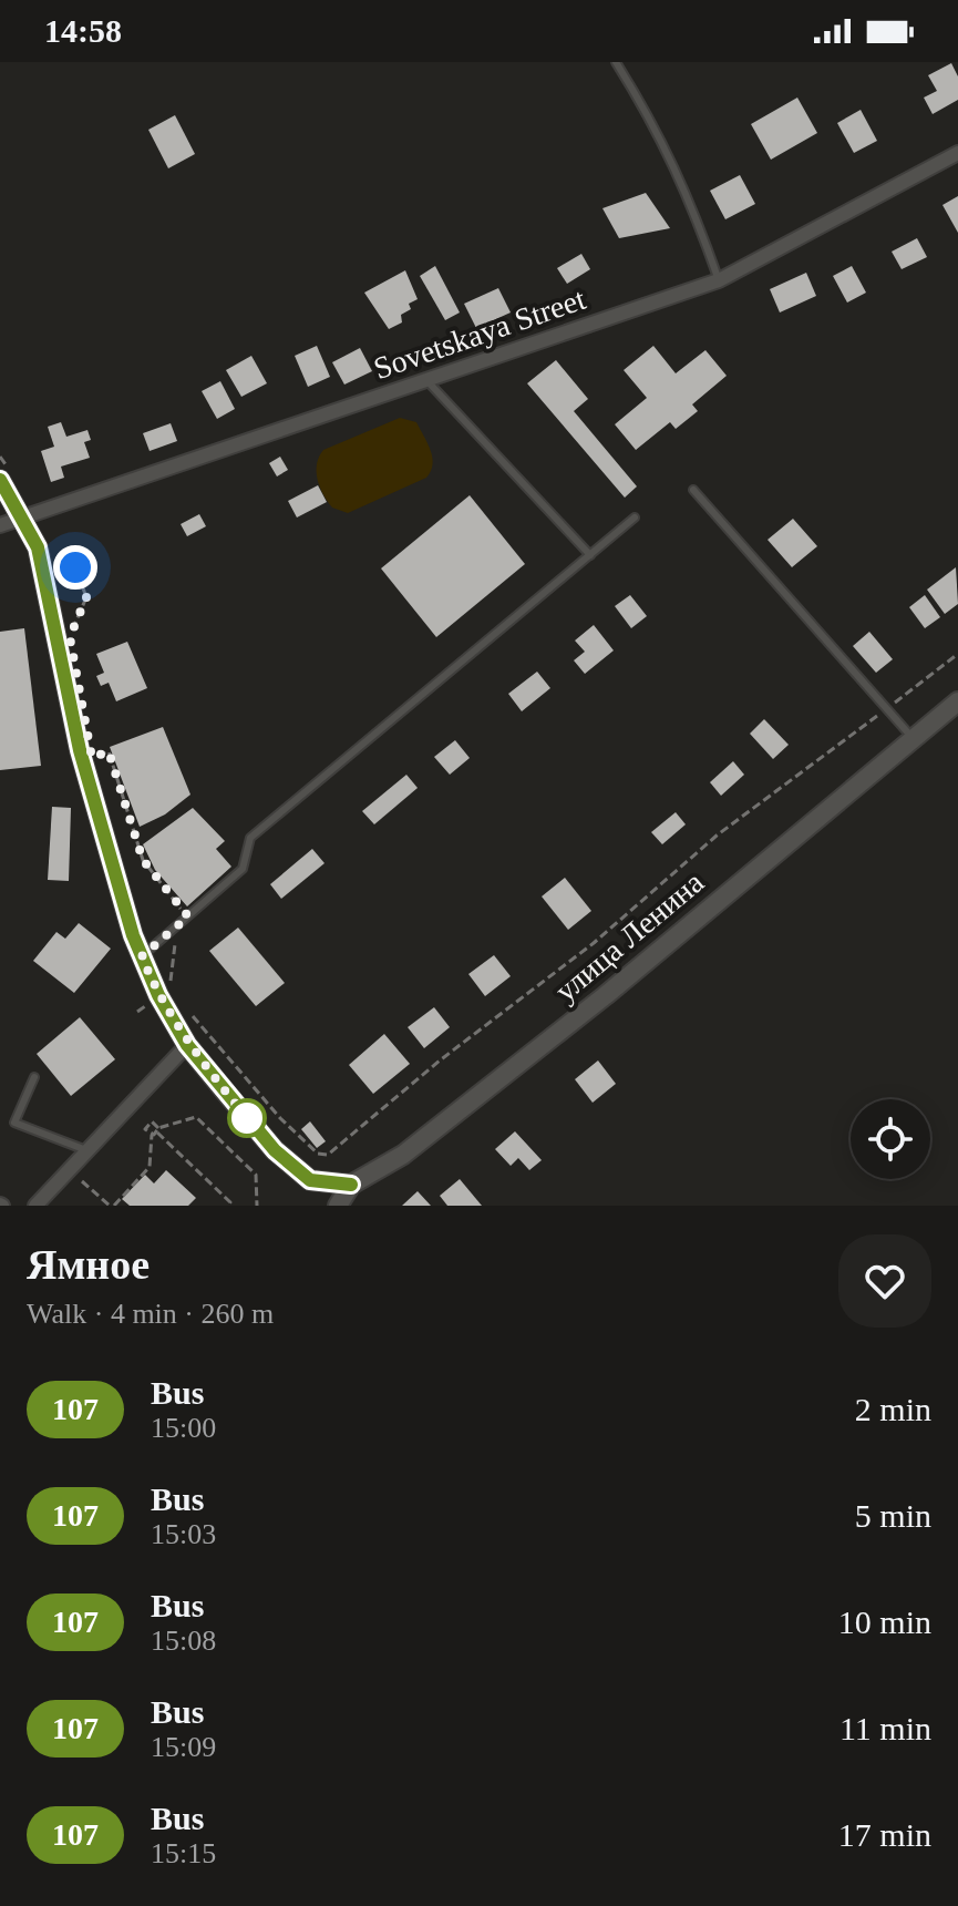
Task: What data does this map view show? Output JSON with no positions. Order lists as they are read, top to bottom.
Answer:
{
  "streets": {
    "street": ["Sovetskaya Street", "улица Ленина"]
  },
  "lines": ["bus line 107"],
  "page": {
    "status": "14:58",
    "heading": ["Ямное", "Walk · 4 min · 260 m"],
    "list": [
      {
        "mark": "107",
        "name": "Bus",
        "note": "15:00",
        "value": "2 min"
      },
      {
        "mark": "107",
        "name": "Bus",
        "note": "15:03",
        "value": "5 min"
      },
      {
        "mark": "107",
        "name": "Bus",
        "note": "15:08",
        "value": "10 min"
      },
      {
        "mark": "107",
        "name": "Bus",
        "note": "15:09",
        "value": "11 min"
      },
      {
        "mark": "107",
        "name": "Bus",
        "note": "15:15",
        "value": "17 min"
      }
    ]
  }
}
